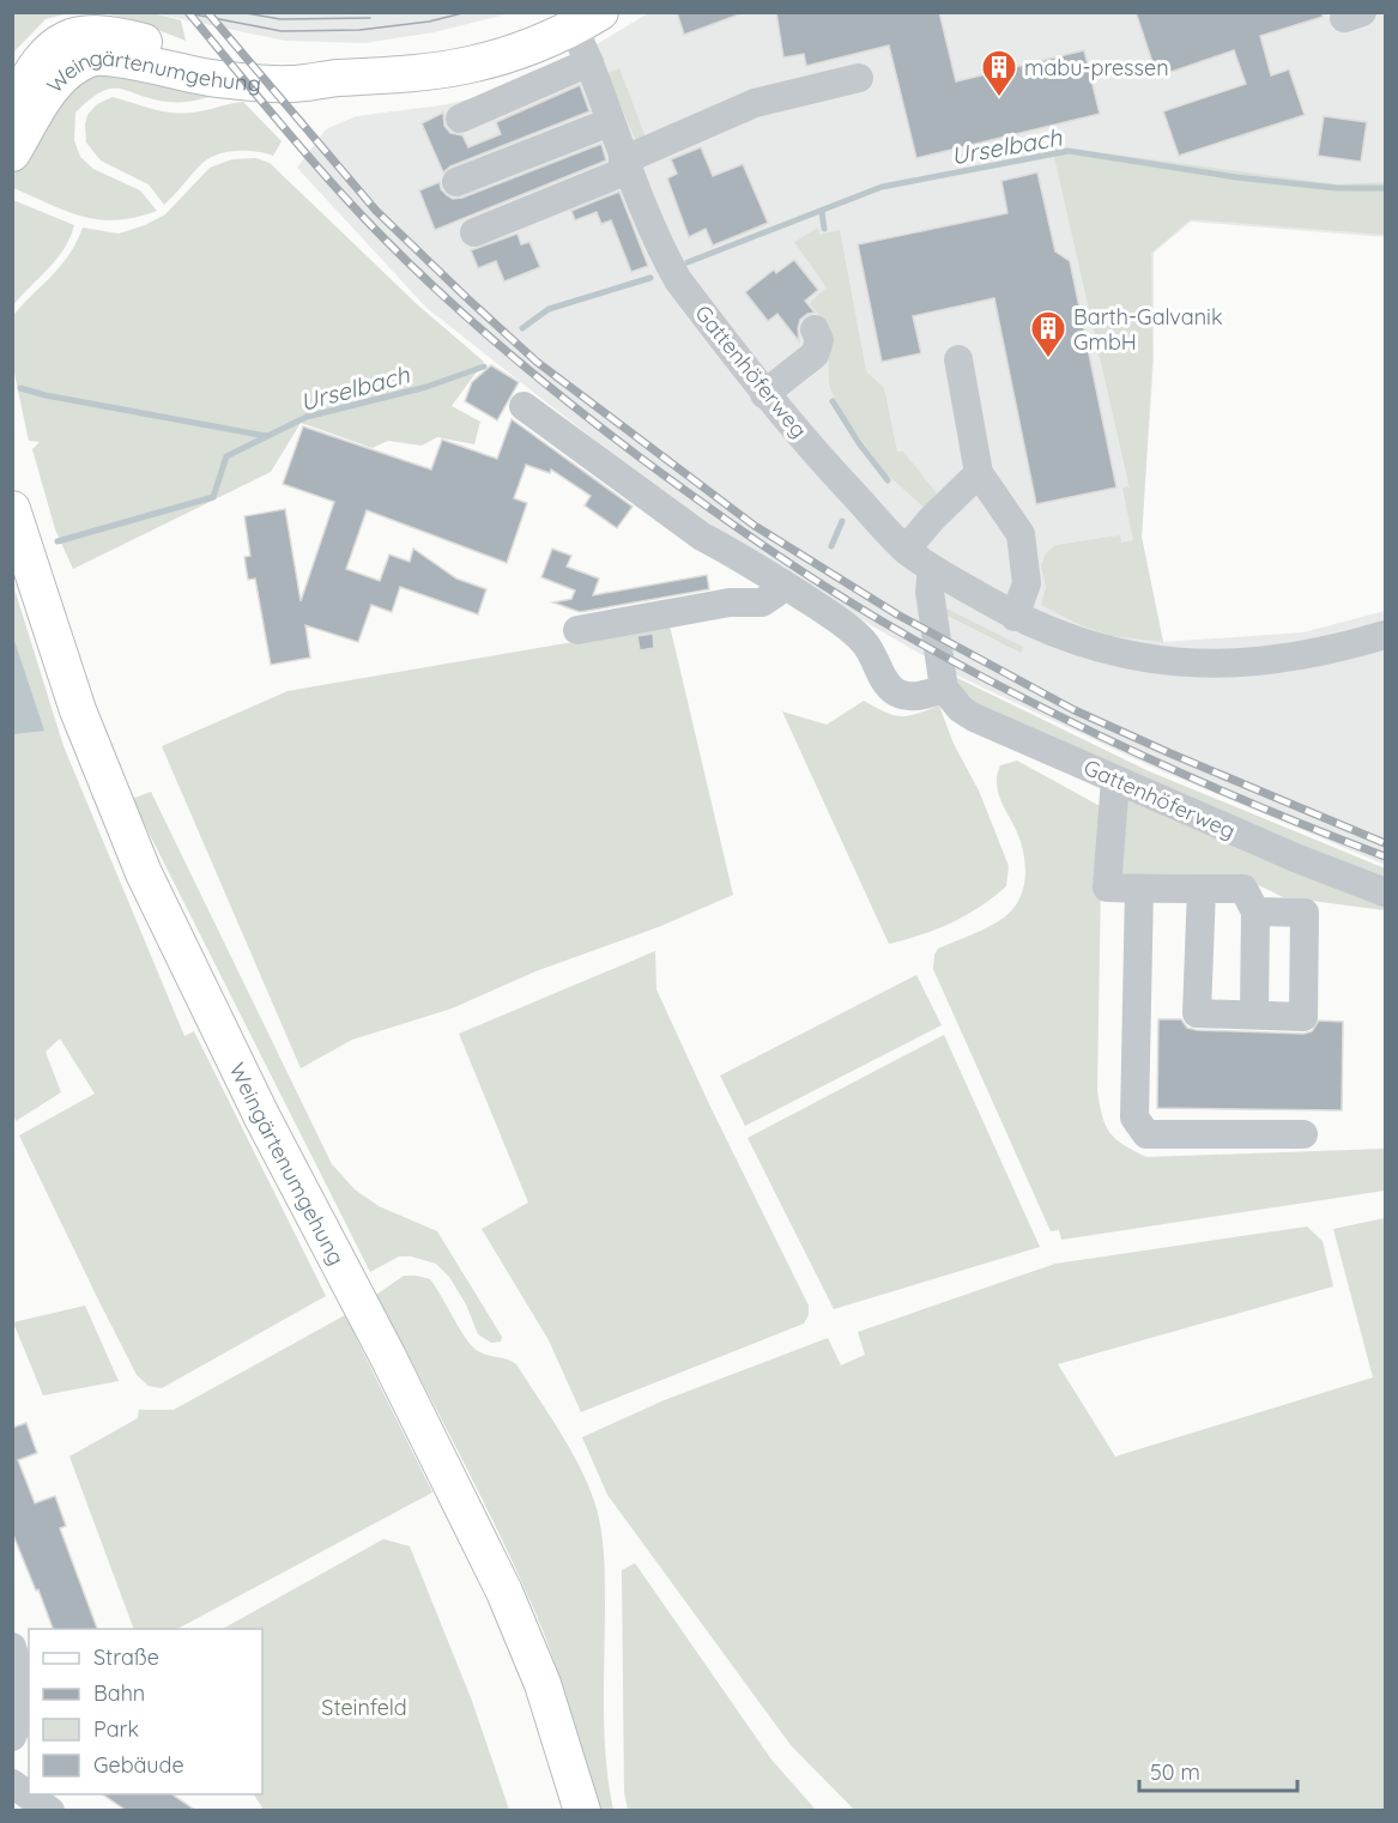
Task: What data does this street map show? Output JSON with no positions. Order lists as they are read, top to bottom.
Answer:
{
  "streets": {
    "main road": ["Weingärtenumgehung"],
    "street": ["Gattenhöferweg"]
  },
  "crossings": [
    ["Weingärtenumgehung", "Gattenhöferweg"]
  ],
  "water": ["Urselbach"],
  "parks": ["Steinfeld"],
  "places": {
    "building": ["mabu-pressen", "Barth-Galvanik GmbH"]
  },
  "legend": [
    "Straße",
    "Bahn",
    "Park",
    "Gebäude"
  ],
  "scale_bar": "50 m"
}
